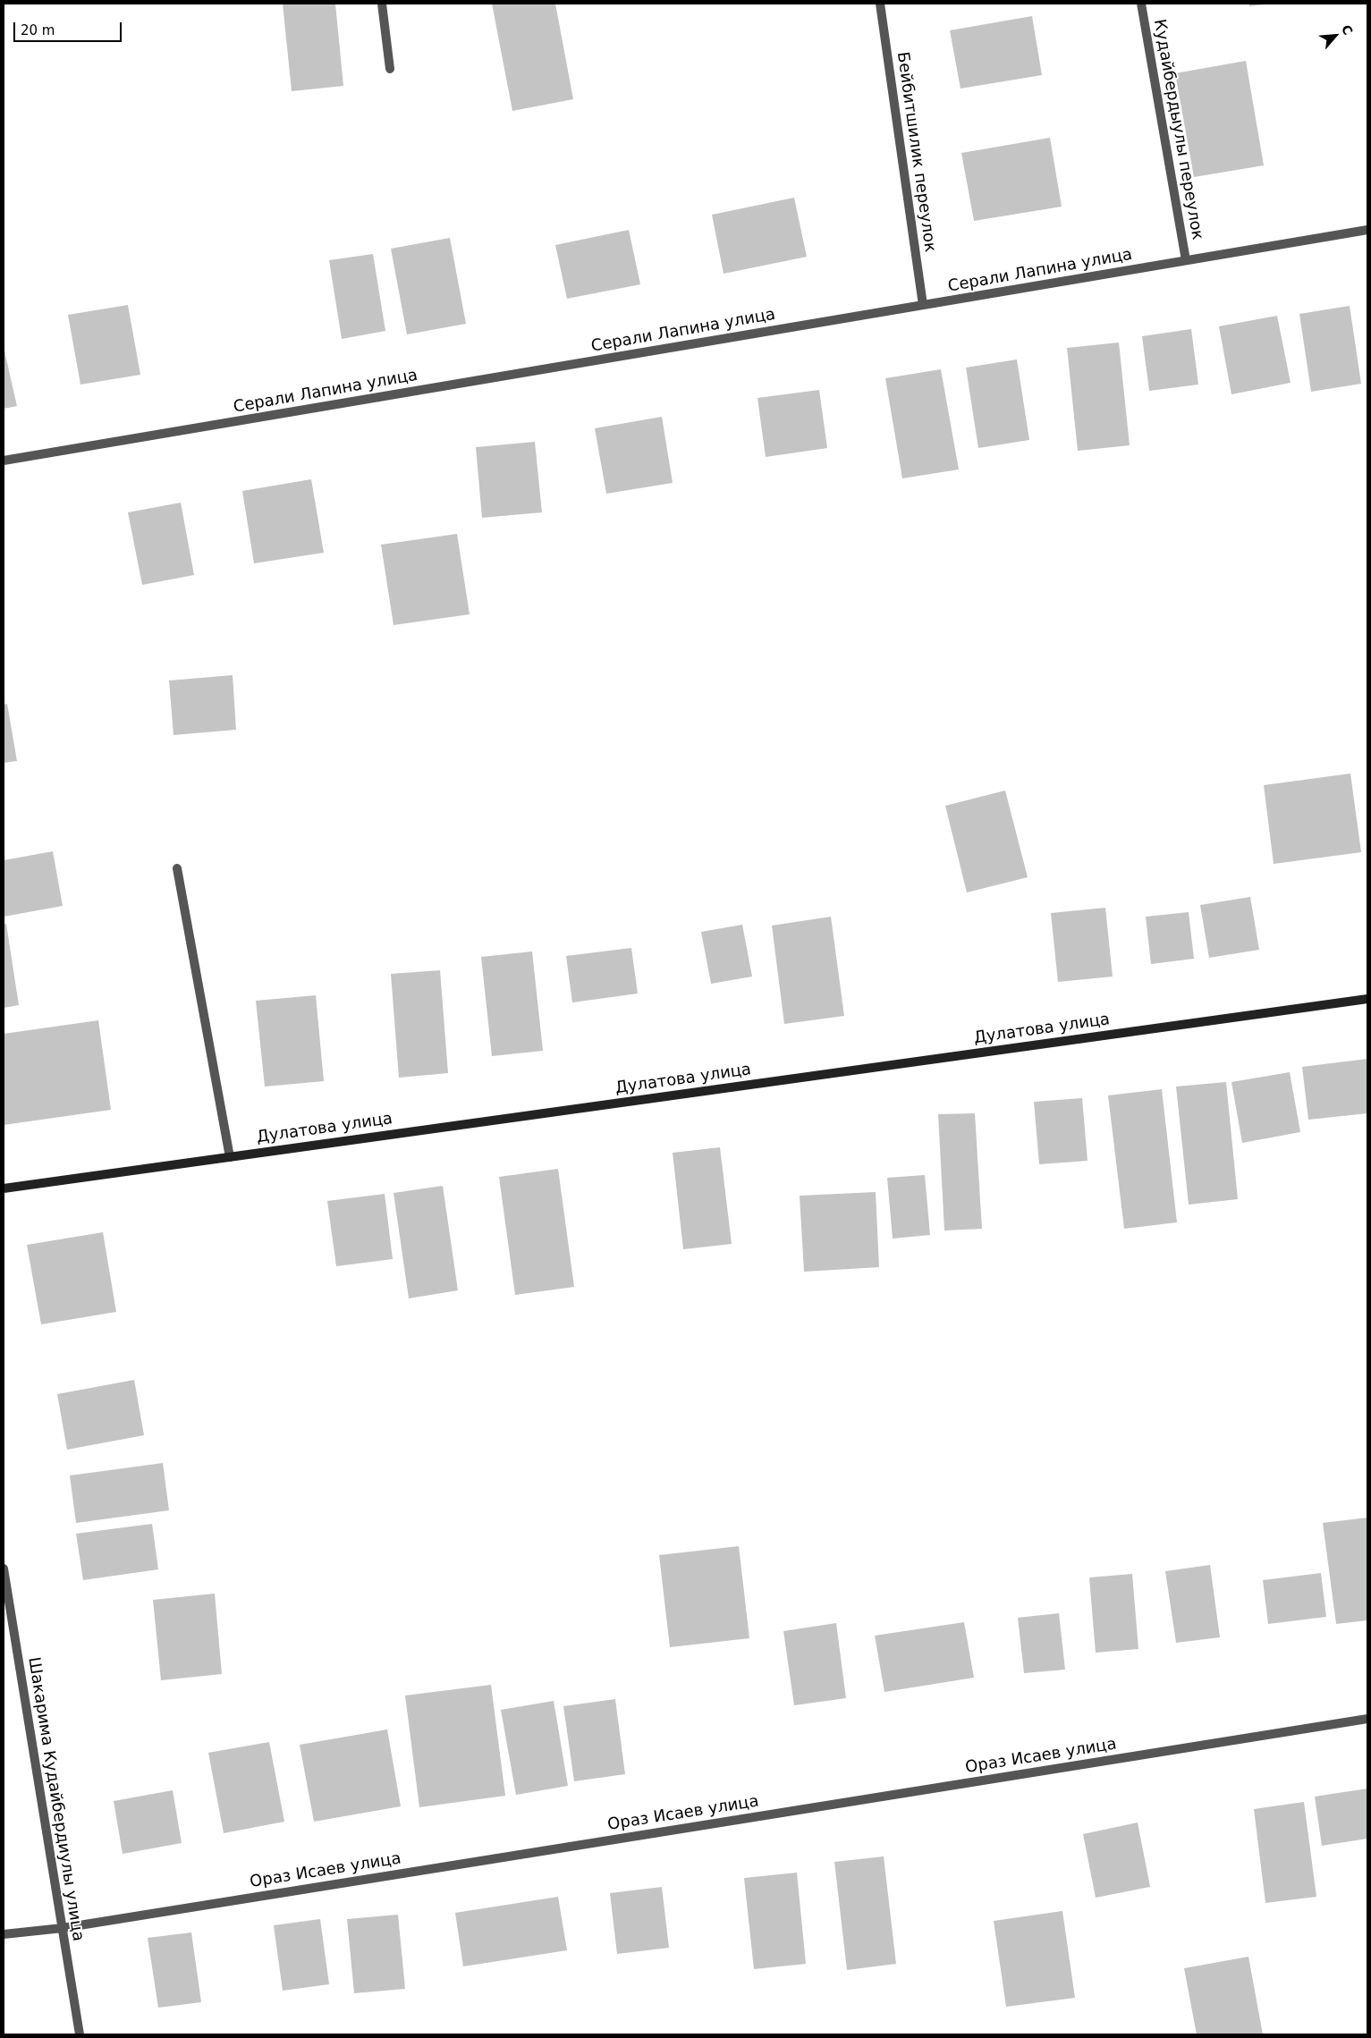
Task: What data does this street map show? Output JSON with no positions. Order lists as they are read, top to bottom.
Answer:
{
  "streets": {
    "street": [
      "Кудайбердыулы переулок",
      "Бейбитшилик переулок",
      "Серали Лапина улица",
      "Дулатова улица",
      "Ораз Исаев улица",
      "Шакарима Кудайбердиулы улица"
    ]
  },
  "crossings": [
    ["Кудайбердыулы переулок", "Серали Лапина улица"],
    ["Бейбитшилик переулок", "Серали Лапина улица"],
    ["Ораз Исаев улица", "Шакарима Кудайбердиулы улица"]
  ],
  "scale_bar": "20 m",
  "north": "top right"
}
